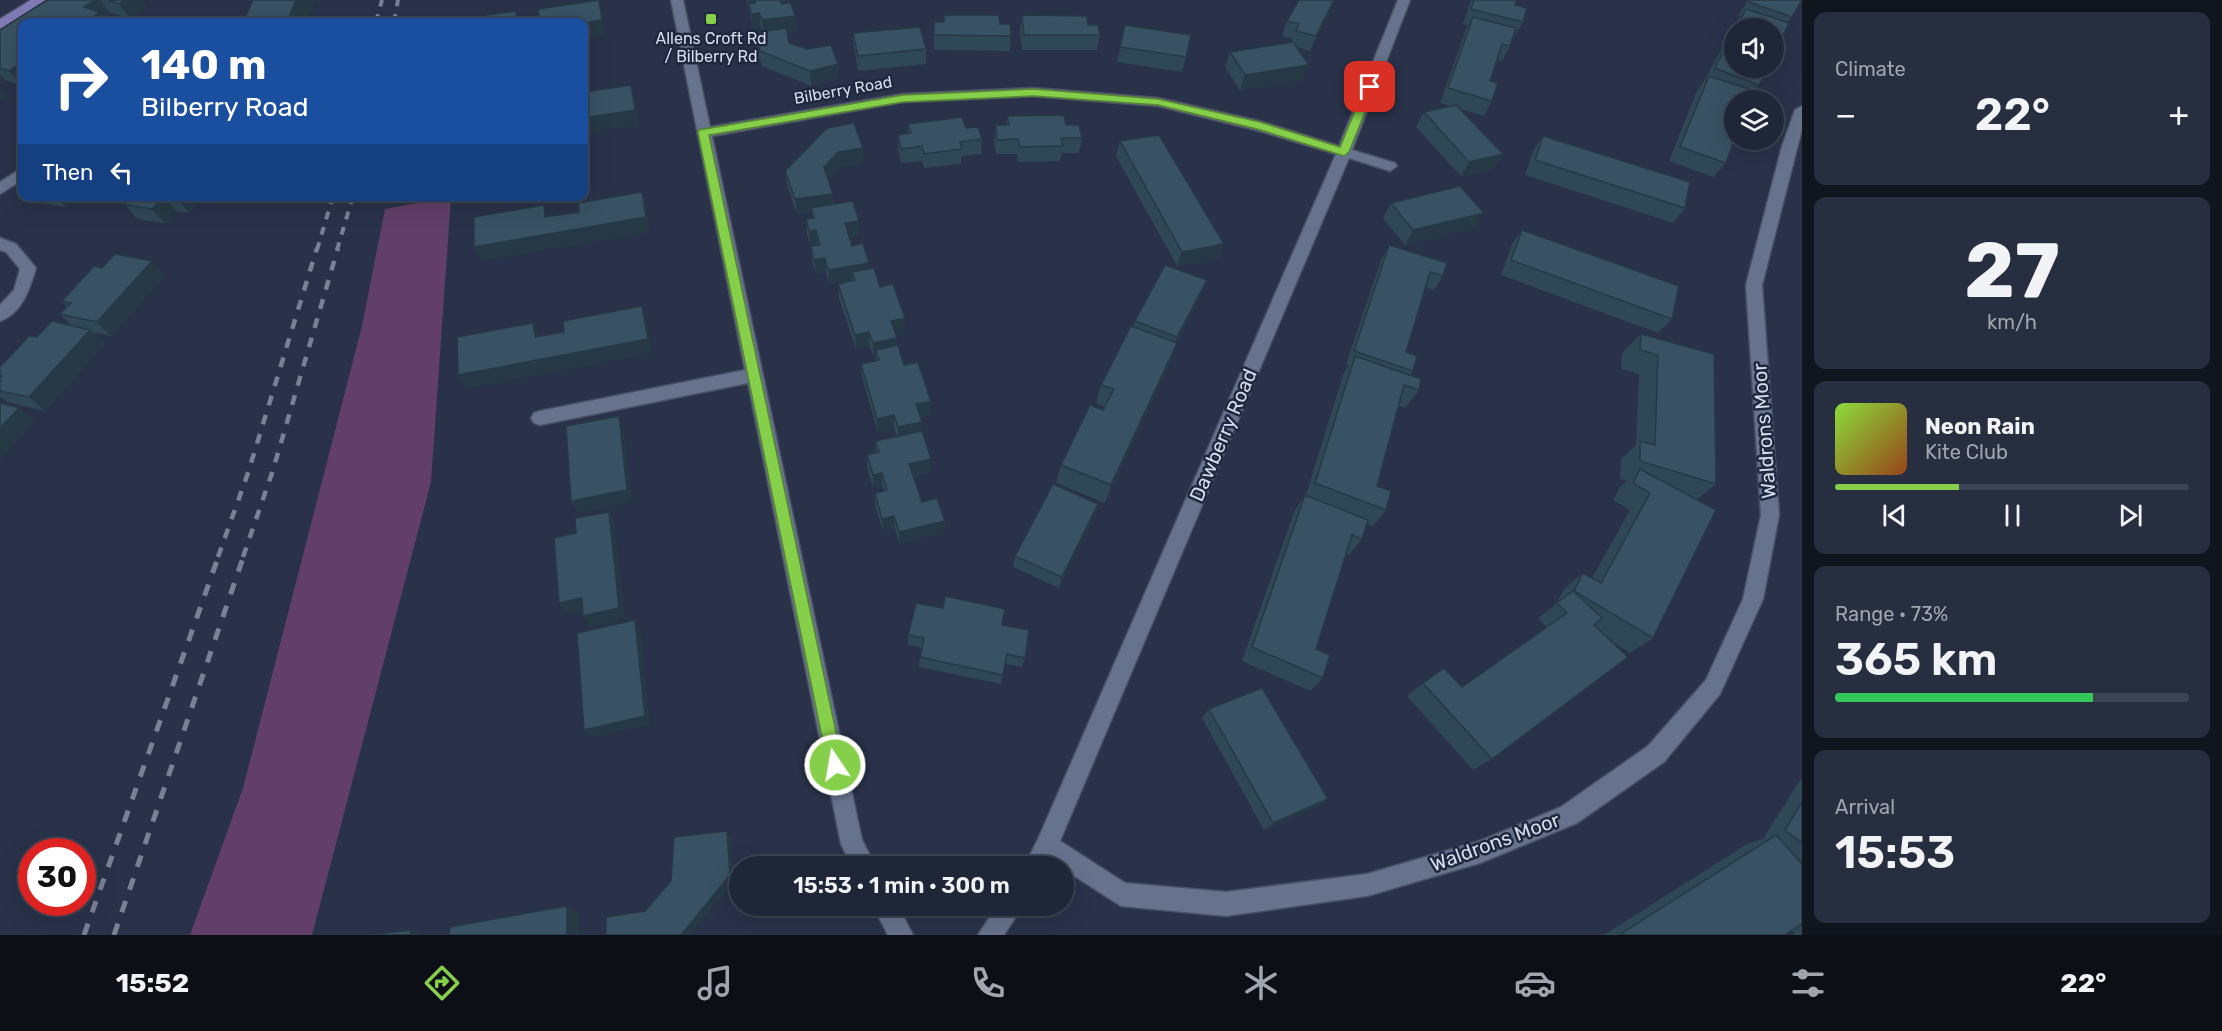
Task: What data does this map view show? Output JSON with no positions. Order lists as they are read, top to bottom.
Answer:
{
  "streets": {
    "street": ["Bilberry Road", "Waldrons Moor", "Dawberry Road"]
  },
  "crossings": [
    ["Bilberry Road", "Dawberry Road"],
    ["Waldrons Moor", "Dawberry Road"]
  ],
  "places": {
    "transit": ["Allens Croft Rd / Bilberry Rd"]
  },
  "page": {
    "tile": [
      "Climate",
      ["27", "km/h"],
      ["Range · 73%", "365 km"],
      ["Arrival", "15:53"]
    ],
    "turn": ["140 m", "Bilberry Road"],
    "heat": ["−", "22°", "+"],
    "then": "Then",
    "song": ["Neon Rain", "Kite Club"],
    "limit": "30",
    "trip": "15:53 · 1 min · 300 m",
    "tabs": ["15:52", "22°"]
  }
}
